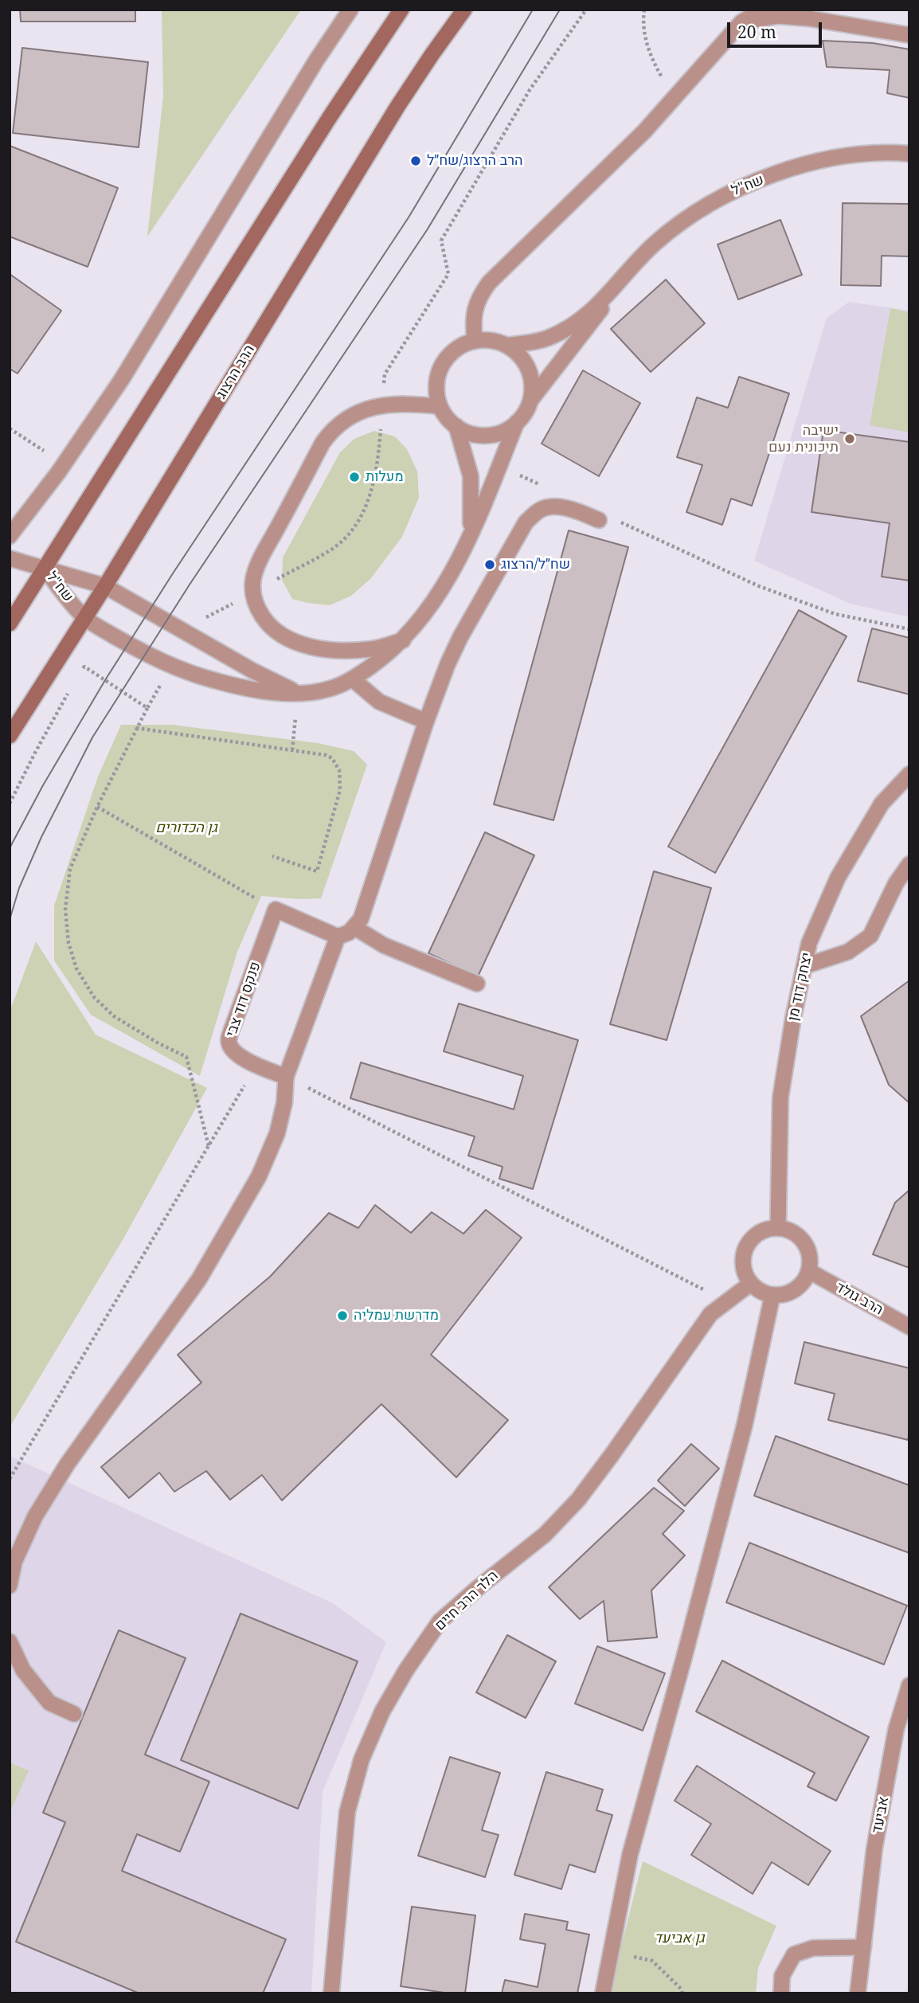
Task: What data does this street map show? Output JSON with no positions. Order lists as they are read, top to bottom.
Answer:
{
  "streets": {
    "main road": ["הרב הרצוג"],
    "street": [
      "שח\"ל",
      "יצחק דוד מן",
      "פנקס דוד צבי",
      "הרב גולד",
      "הלר הרב חיים",
      "אביעד"
    ]
  },
  "crossings": [
    ["שח\"ל", "הרב הרצוג"],
    ["יצחק דוד מן", "הרב גולד"],
    ["יצחק דוד מן", "הלר הרב חיים"],
    ["הרב גולד", "הלר הרב חיים"]
  ],
  "parks": ["גן הכדורים", "גן אביעד"],
  "places": [
    "הרב הרצוג/שח״ל",
    "ישיבה תיכונית נעם",
    "מעלות",
    "שח״ל/הרצוג",
    "מדרשת עמליה"
  ],
  "scale_bar": "20 m"
}
